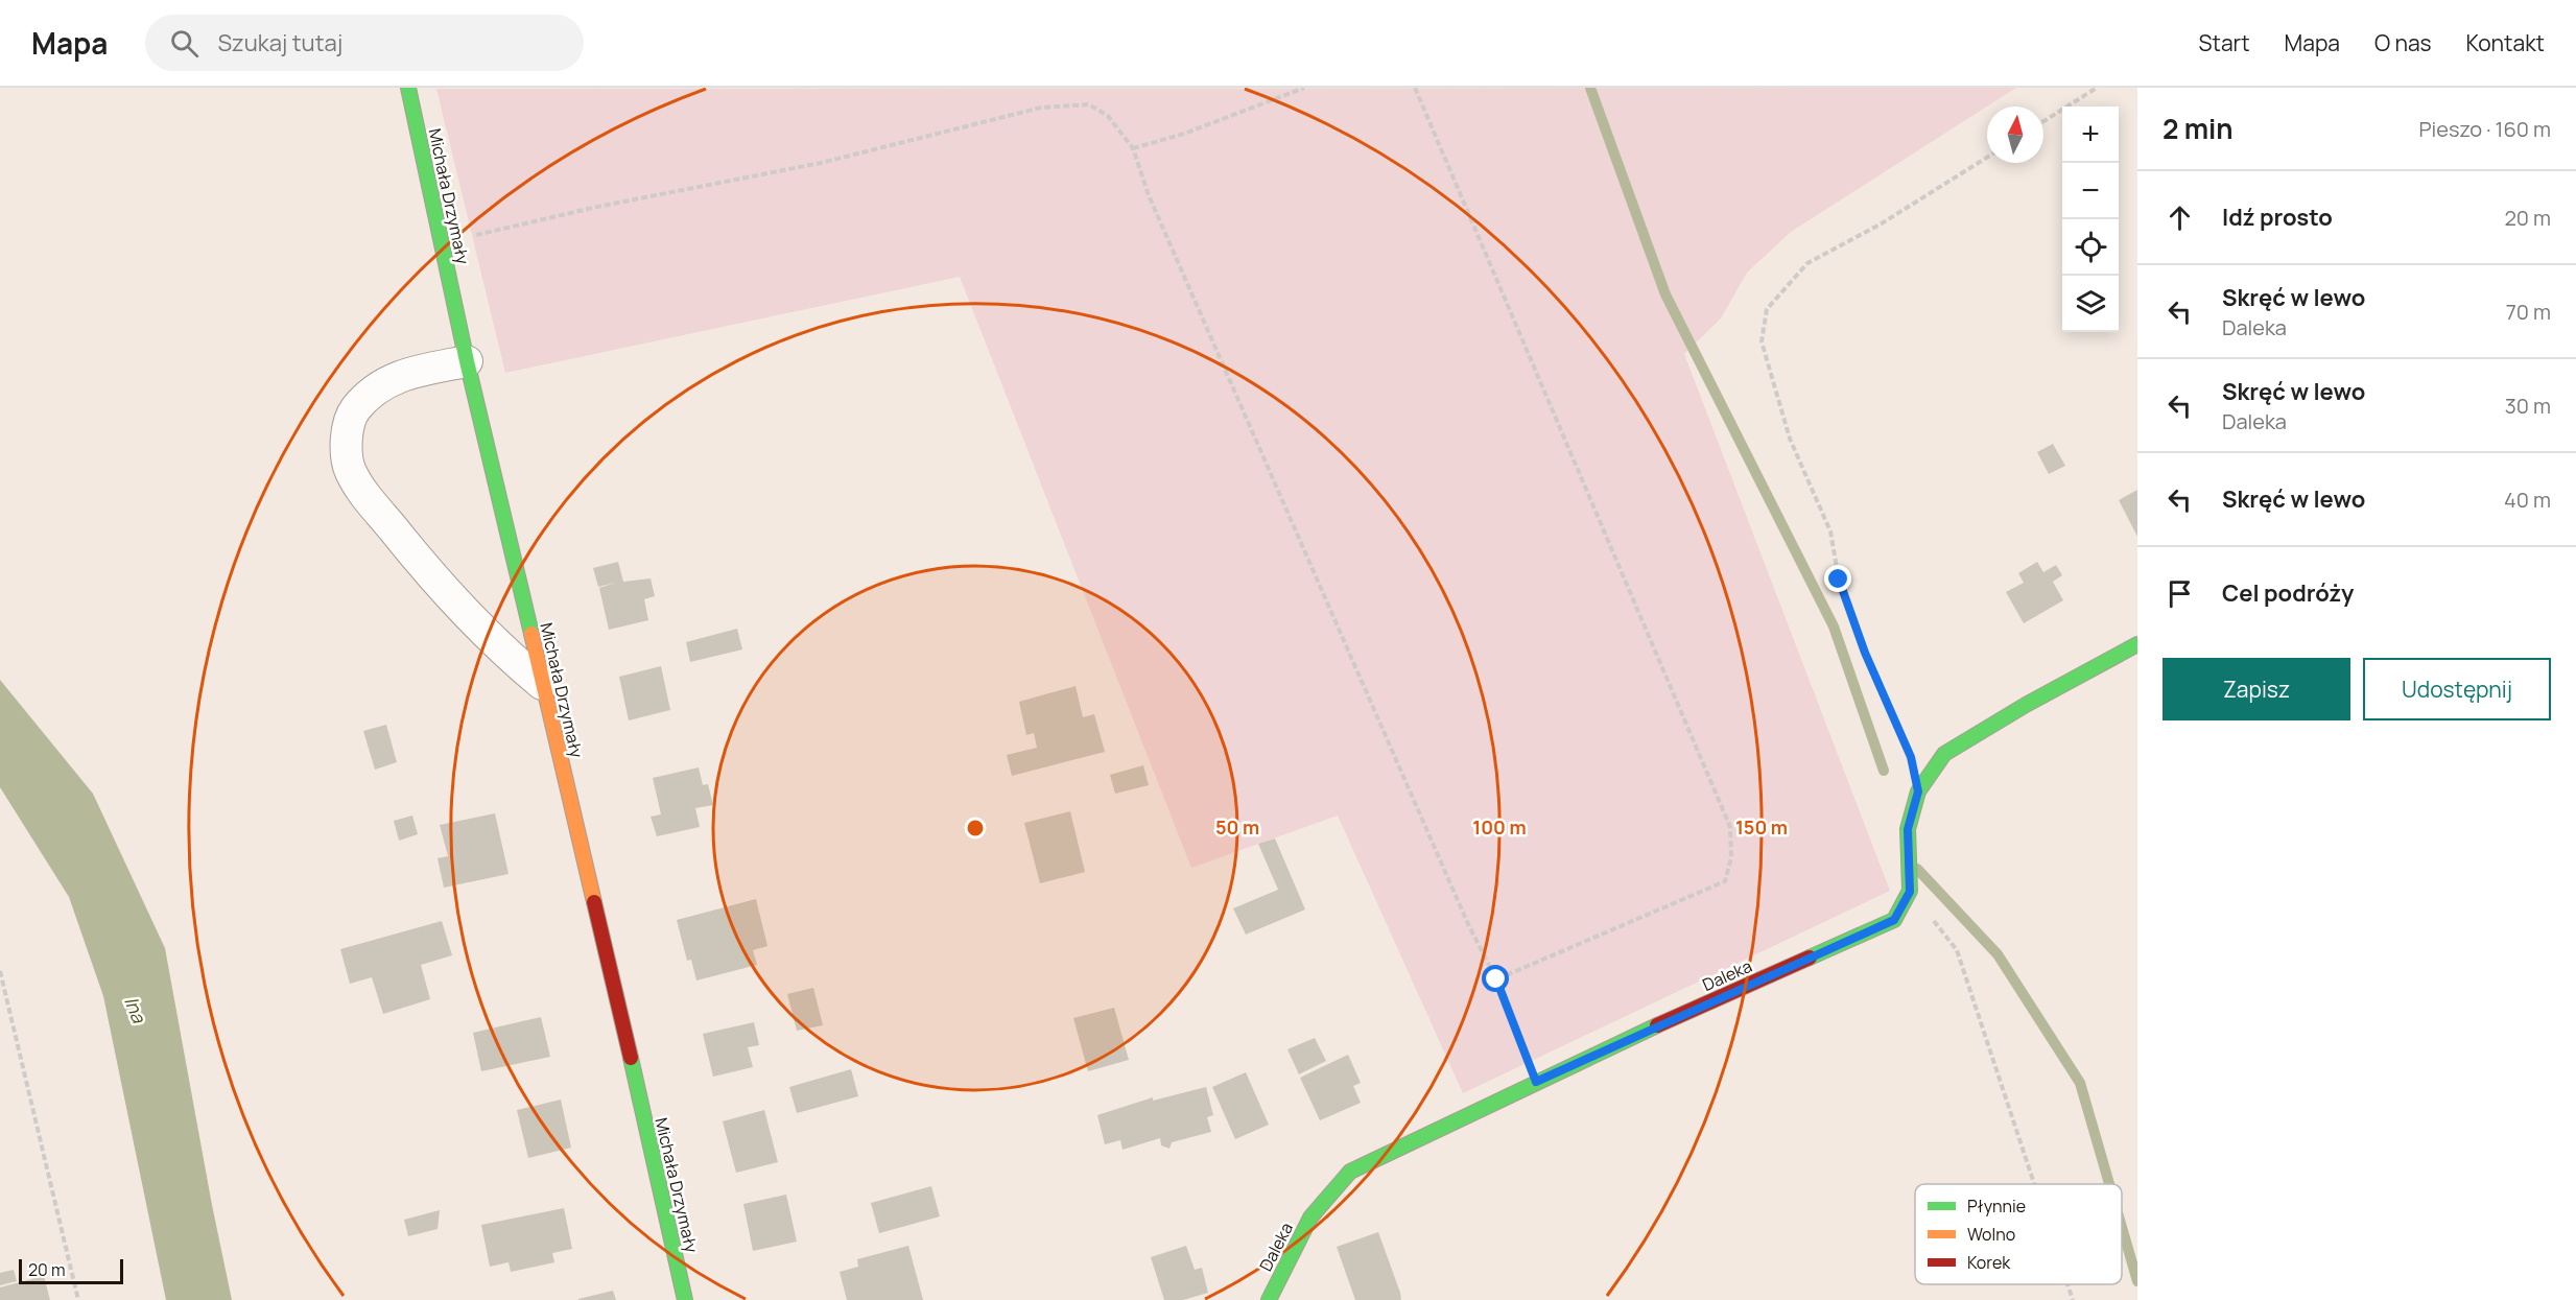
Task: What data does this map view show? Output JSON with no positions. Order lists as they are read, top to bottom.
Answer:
{
  "streets": {
    "street": ["Michała Drzymały", "Daleka"]
  },
  "water": ["Ina"],
  "legend": ["Płynnie", "Wolno", "Korek"],
  "scale_bar": "20 m",
  "north": "top",
  "page": {
    "header": "Mapa",
    "search": "Szukaj tutaj",
    "nav": [
      "Start",
      "Mapa",
      "O nas",
      "Kontakt"
    ],
    "heading": ["2 min", "Pieszo · 160 m"],
    "map_buttons": ["+", "−"],
    "list": [
      ["Idź prosto", "20 m"],
      ["Skręć w lewo", "Daleka", "70 m"],
      ["Skręć w lewo", "Daleka", "30 m"],
      ["Skręć w lewo", "40 m"],
      "Cel podróży"
    ],
    "buttons": ["Zapisz", "Udostępnij"],
    "scale": "20 m"
  },
  "rings": ["50 m", "100 m", "150 m"]
}
